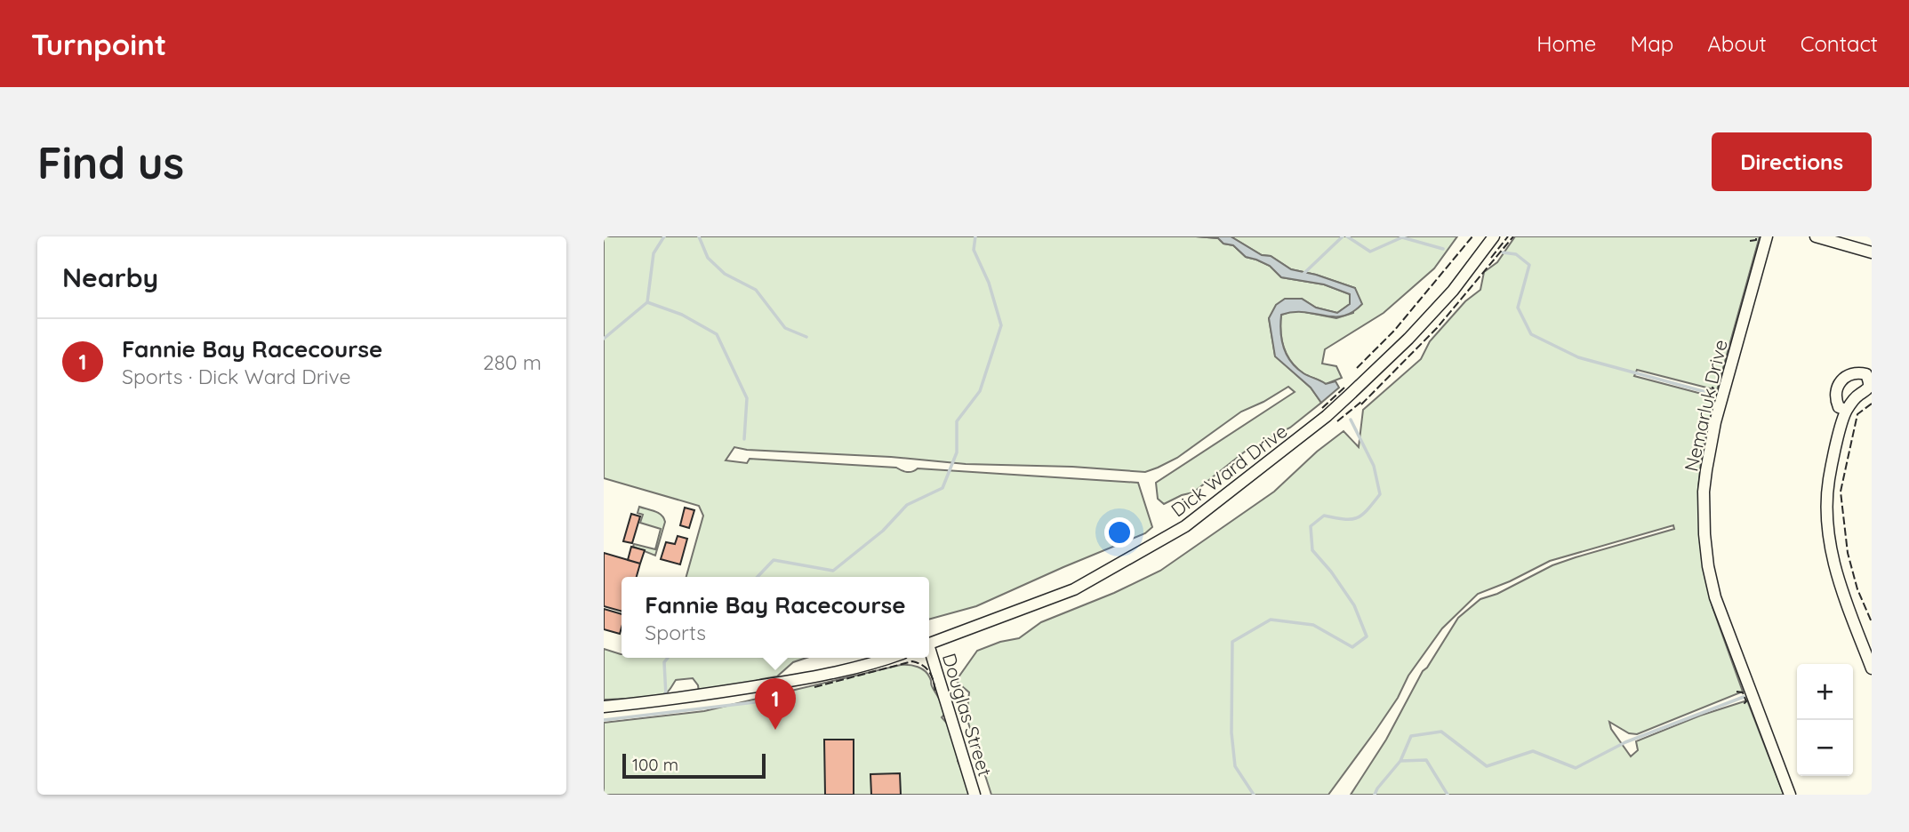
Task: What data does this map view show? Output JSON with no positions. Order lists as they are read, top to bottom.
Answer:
{
  "streets": {
    "street": ["Nemarluk Drive", "Dick Ward Drive", "Douglas Street"]
  },
  "scale_bar": "100 m",
  "page": {
    "header": "Turnpoint",
    "nav": [
      "Home",
      "Map",
      "About",
      "Contact"
    ],
    "buttons": "Directions",
    "title": "Find us",
    "heading": "Nearby",
    "list": [
      {
        "mark": "1",
        "name": "Fannie Bay Racecourse",
        "note": "Sports · Dick Ward Drive",
        "value": "280 m"
      }
    ],
    "popup": ["Fannie Bay Racecourse", "Sports"],
    "map_buttons": ["+", "−"],
    "pins": "1",
    "scale": "100 m"
  }
}
